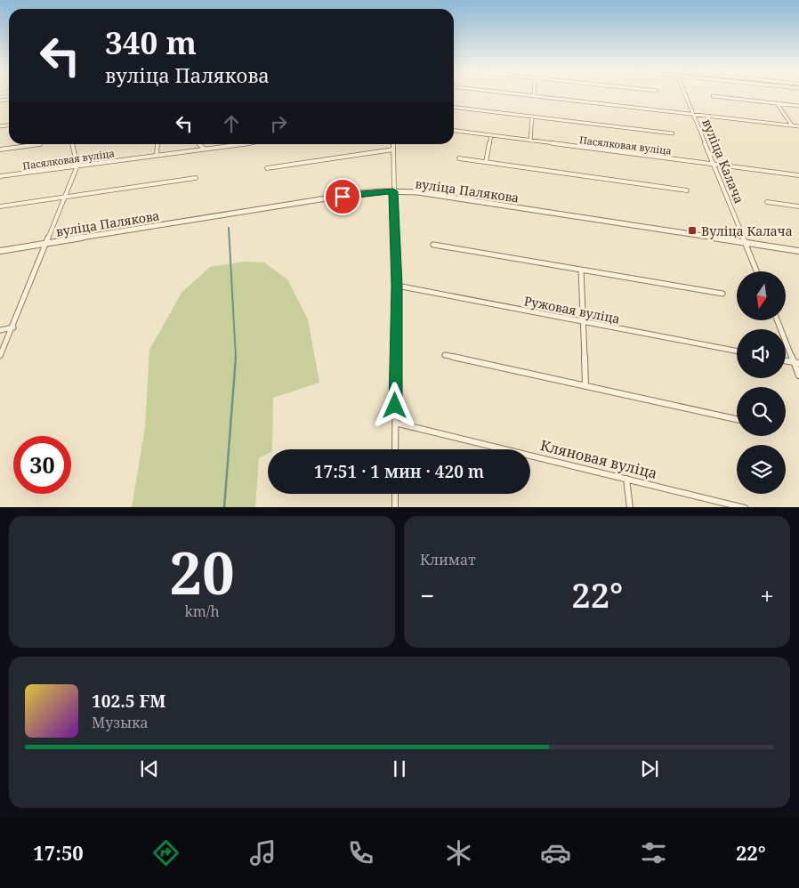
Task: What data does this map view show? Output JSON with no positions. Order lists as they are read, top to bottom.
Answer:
{
  "streets": {
    "street": [
      "Пасялковая вуліца",
      "вуліца Калача",
      "вуліца Палякова",
      "Ружовая вуліца",
      "Кляновая вуліца"
    ]
  },
  "crossings": [
    ["Пасялковая вуліца", "вуліца Калача"],
    ["вуліца Калача", "вуліца Палякова"]
  ],
  "places": {
    "transit": ["Вуліца Калача"]
  },
  "north": "bottom",
  "page": {
    "turn": ["340 m", "вуліца Палякова"],
    "limit": "30",
    "trip": "17:51 · 1 мин · 420 m",
    "tile": [
      ["20", "km/h"],
      "Климат"
    ],
    "heat": ["−", "22°", "+"],
    "song": ["102.5 FM", "Музыка"],
    "tabs": ["17:50", "22°"]
  }
}
